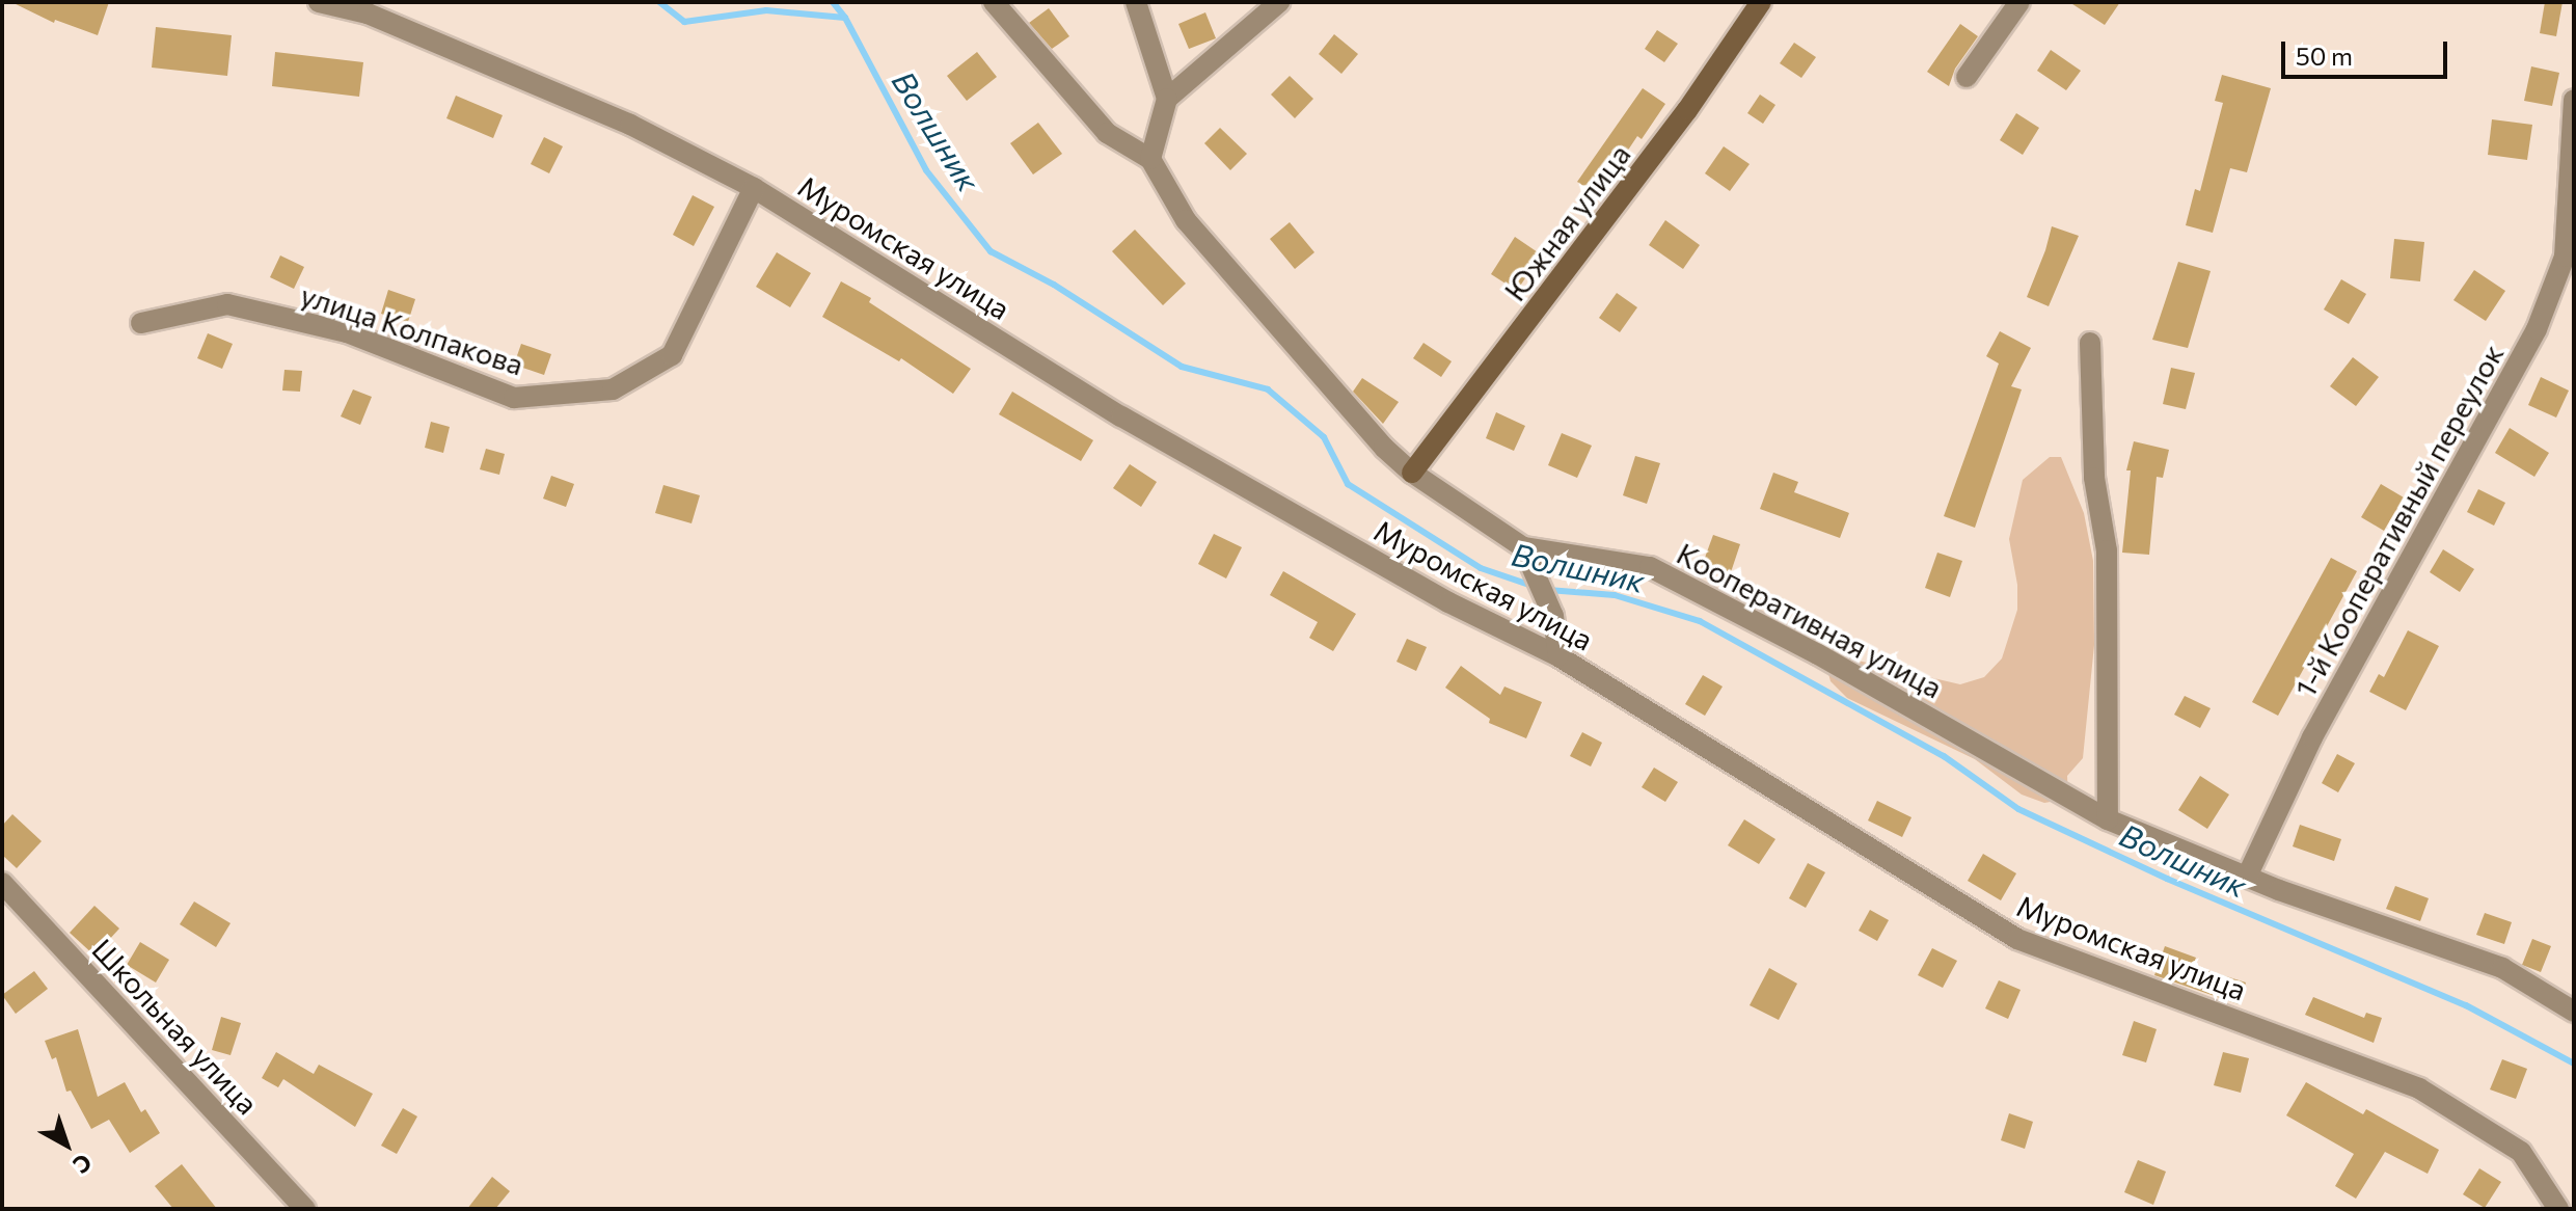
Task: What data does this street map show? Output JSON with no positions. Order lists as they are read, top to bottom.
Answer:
{
  "streets": {
    "street": [
      "Южная улица",
      "Муромская улица",
      "улица Колпакова",
      "1-й Кооперативный переулок",
      "Кооперативная улица",
      "Школьная улица"
    ]
  },
  "crossings": [
    ["Южная улица", "Кооперативная улица"],
    ["Муромская улица", "улица Колпакова"],
    ["1-й Кооперативный переулок", "Кооперативная улица"]
  ],
  "water": ["Волшник"],
  "scale_bar": "50 m",
  "north": "bottom right"
}
